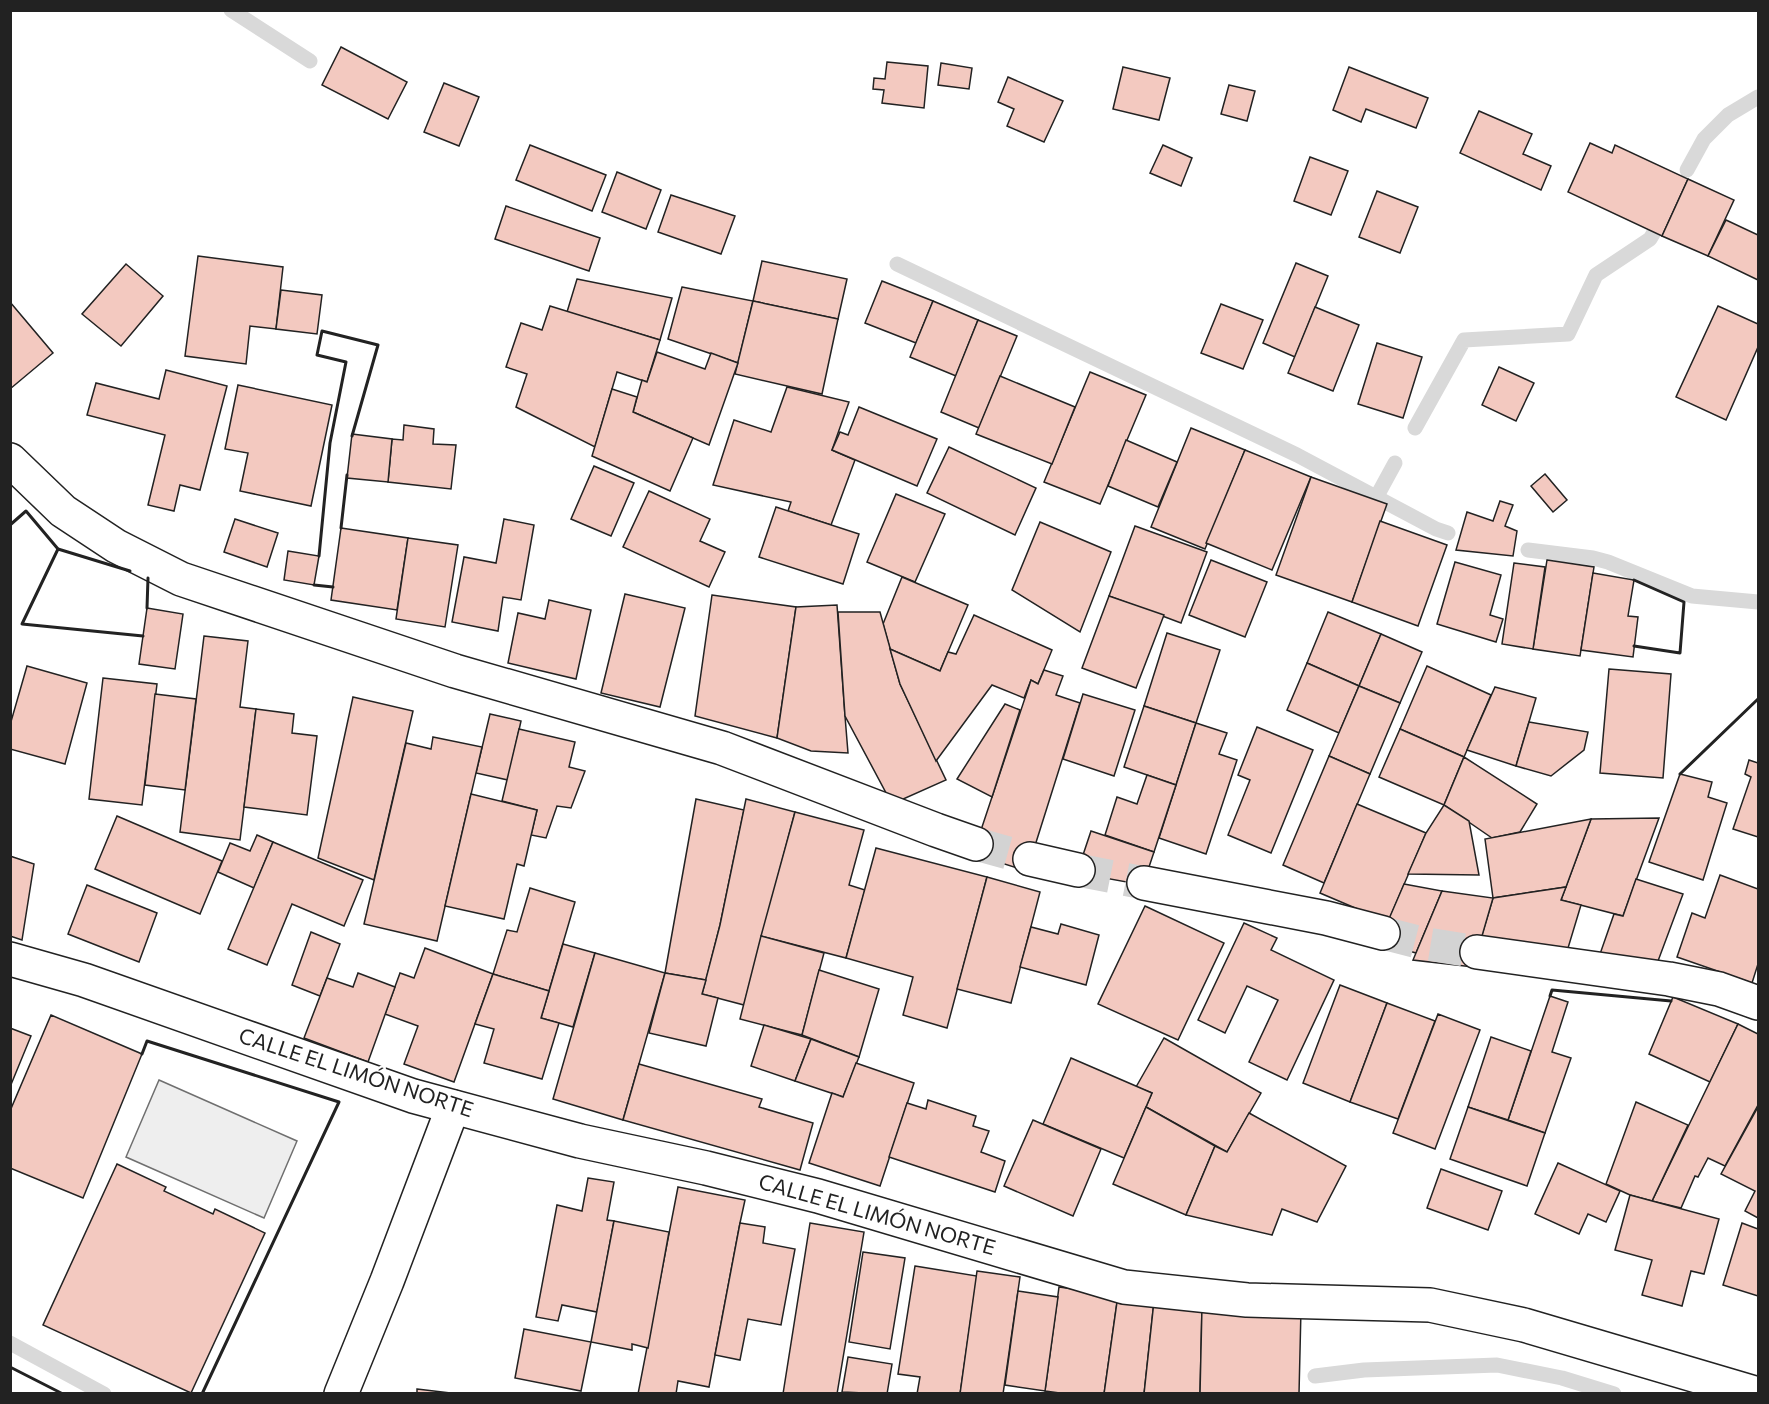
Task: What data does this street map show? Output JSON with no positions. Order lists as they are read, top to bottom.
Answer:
{
  "streets": {
    "street": ["CALLE EL LIMÓN NORTE"]
  }
}
